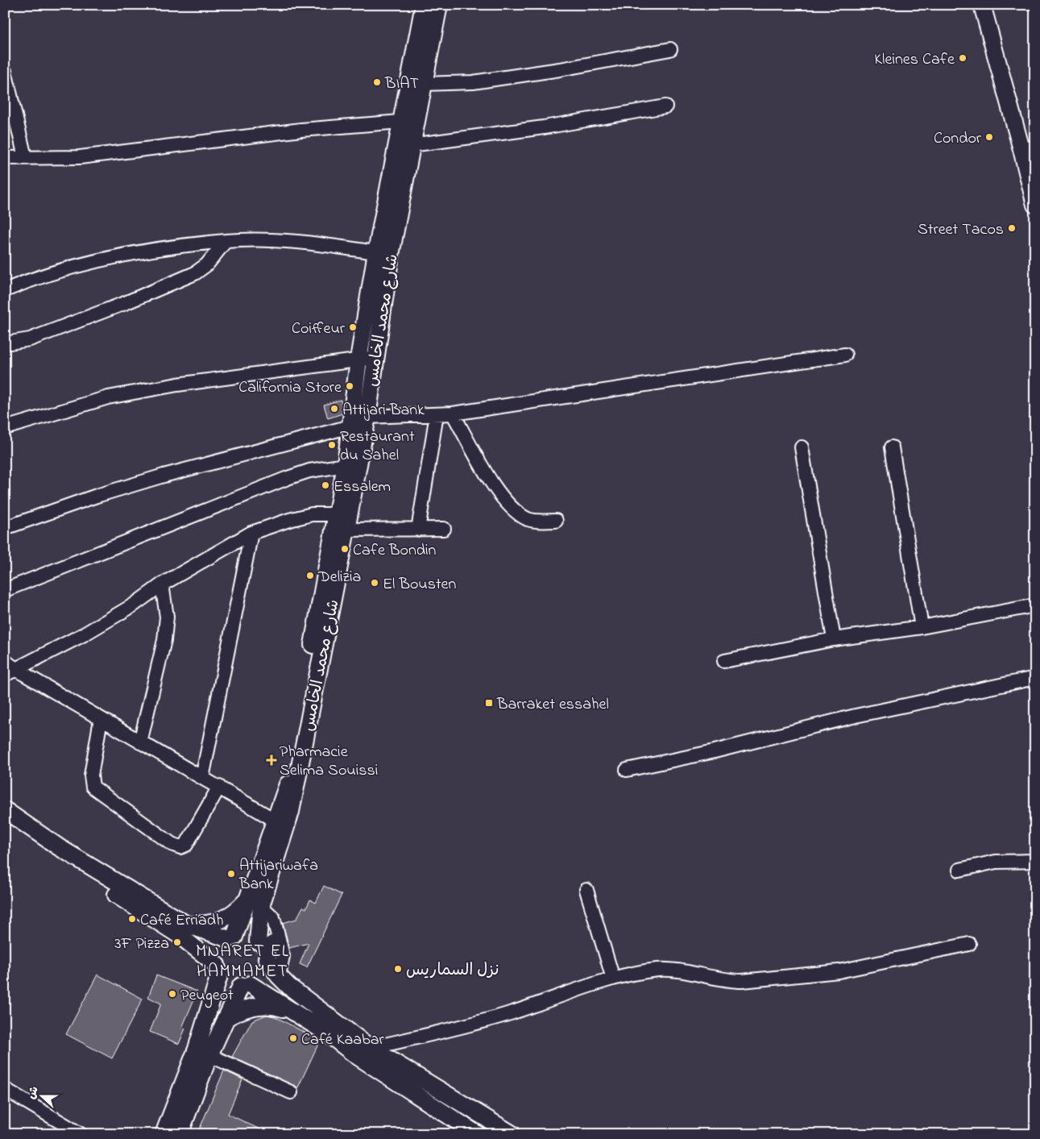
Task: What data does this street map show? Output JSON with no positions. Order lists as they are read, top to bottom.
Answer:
{
  "streets": {
    "main road": ["شارع محمد الخامس"]
  },
  "districts": ["MNARET EL HAMMAMET"],
  "places": {
    "other": [
      "Kleines Cafe",
      "BIAT",
      "Condor",
      "Street Tacos",
      "Coiffeur",
      "California Store",
      "Attijari Bank",
      "Restaurant du Sahel",
      "Essalem",
      "Cafe Bondin",
      "Delizia",
      "El Bousten",
      "Attijariwafa Bank",
      "Café Erriadh",
      "3F Pizza",
      "نزل السماريس",
      "Peugeot",
      "Café Kaabar"
    ],
    "transit": ["Barraket essahel"],
    "health": ["Pharmacie Selima Souissi"]
  },
  "north": "left"
}
